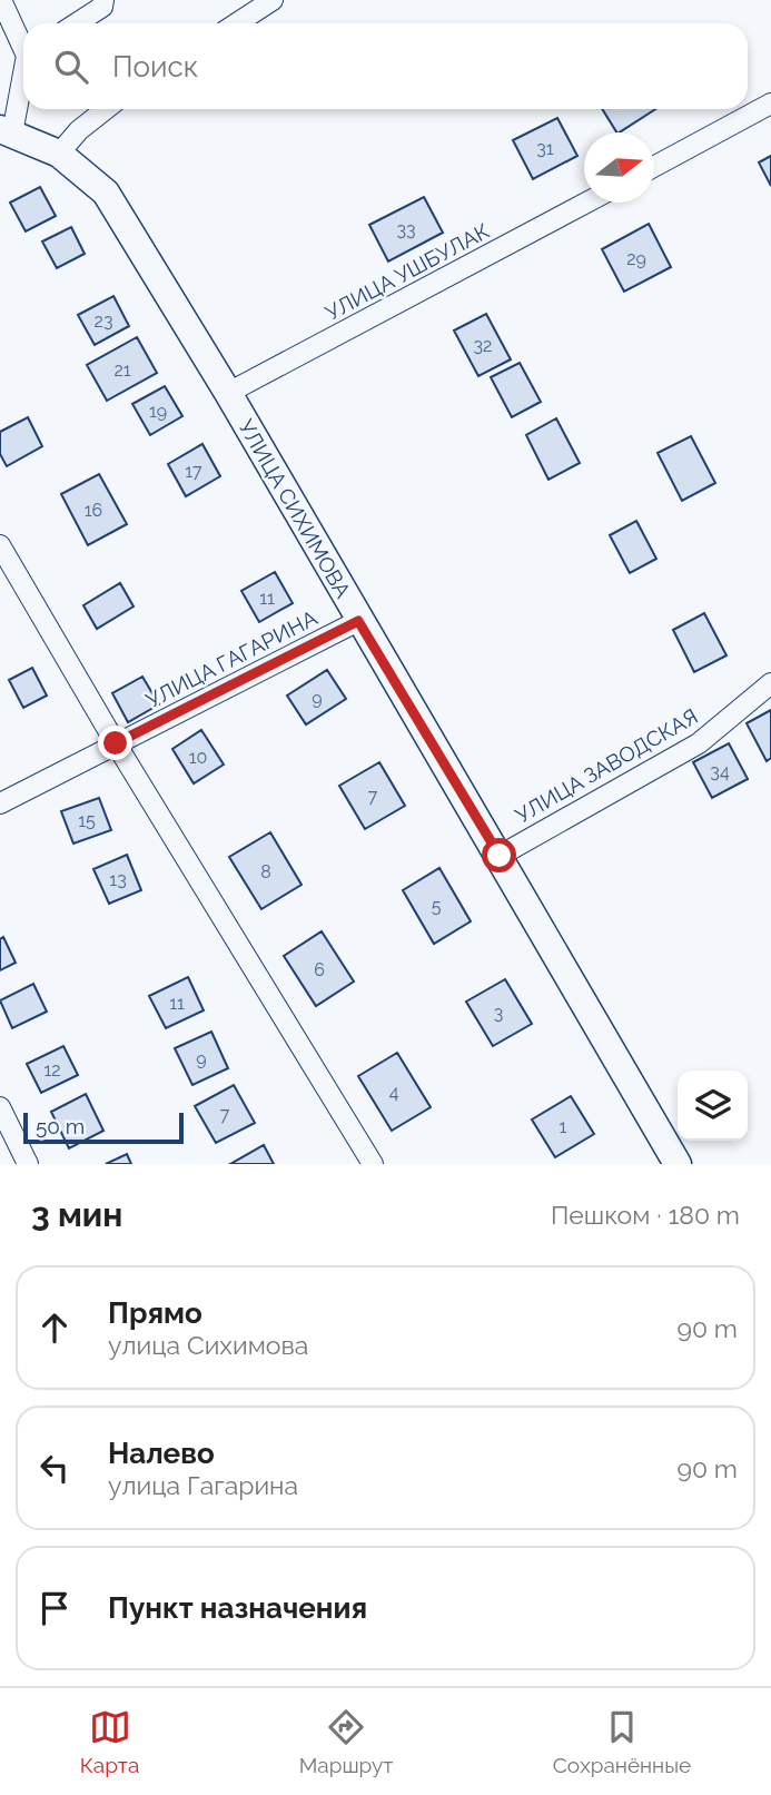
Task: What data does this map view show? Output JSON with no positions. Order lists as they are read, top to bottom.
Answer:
{
  "streets": {
    "street": [
      "УЛИЦА УШБУЛАК",
      "УЛИЦА СИХИМОВА",
      "УЛИЦА ГАГАРИНА",
      "УЛИЦА ЗАВОДСКАЯ"
    ]
  },
  "crossings": [
    ["УЛИЦА УШБУЛАК", "УЛИЦА СИХИМОВА"],
    ["УЛИЦА СИХИМОВА", "УЛИЦА ГАГАРИНА"],
    ["УЛИЦА СИХИМОВА", "УЛИЦА ЗАВОДСКАЯ"]
  ],
  "house_numbers": [
    "31",
    "33",
    "29",
    "23",
    "32",
    "21",
    "19",
    "17",
    "16",
    "11",
    "9",
    "10",
    "34",
    "7",
    "15",
    "8",
    "13",
    "5",
    "6",
    "11",
    "3",
    "9",
    "12",
    "4",
    "7",
    "1"
  ],
  "scale_bar": "50 m",
  "north": "right",
  "page": {
    "search": "Поиск",
    "scale": "50 m",
    "heading": ["3 мин", "Пешком · 180 m"],
    "list": [
      ["Прямо", "улица Сихимова", "90 m"],
      ["Налево", "улица Гагарина", "90 m"],
      "Пункт назначения"
    ],
    "nav": ["Карта", "Маршрут", "Сохранённые"]
  }
}
